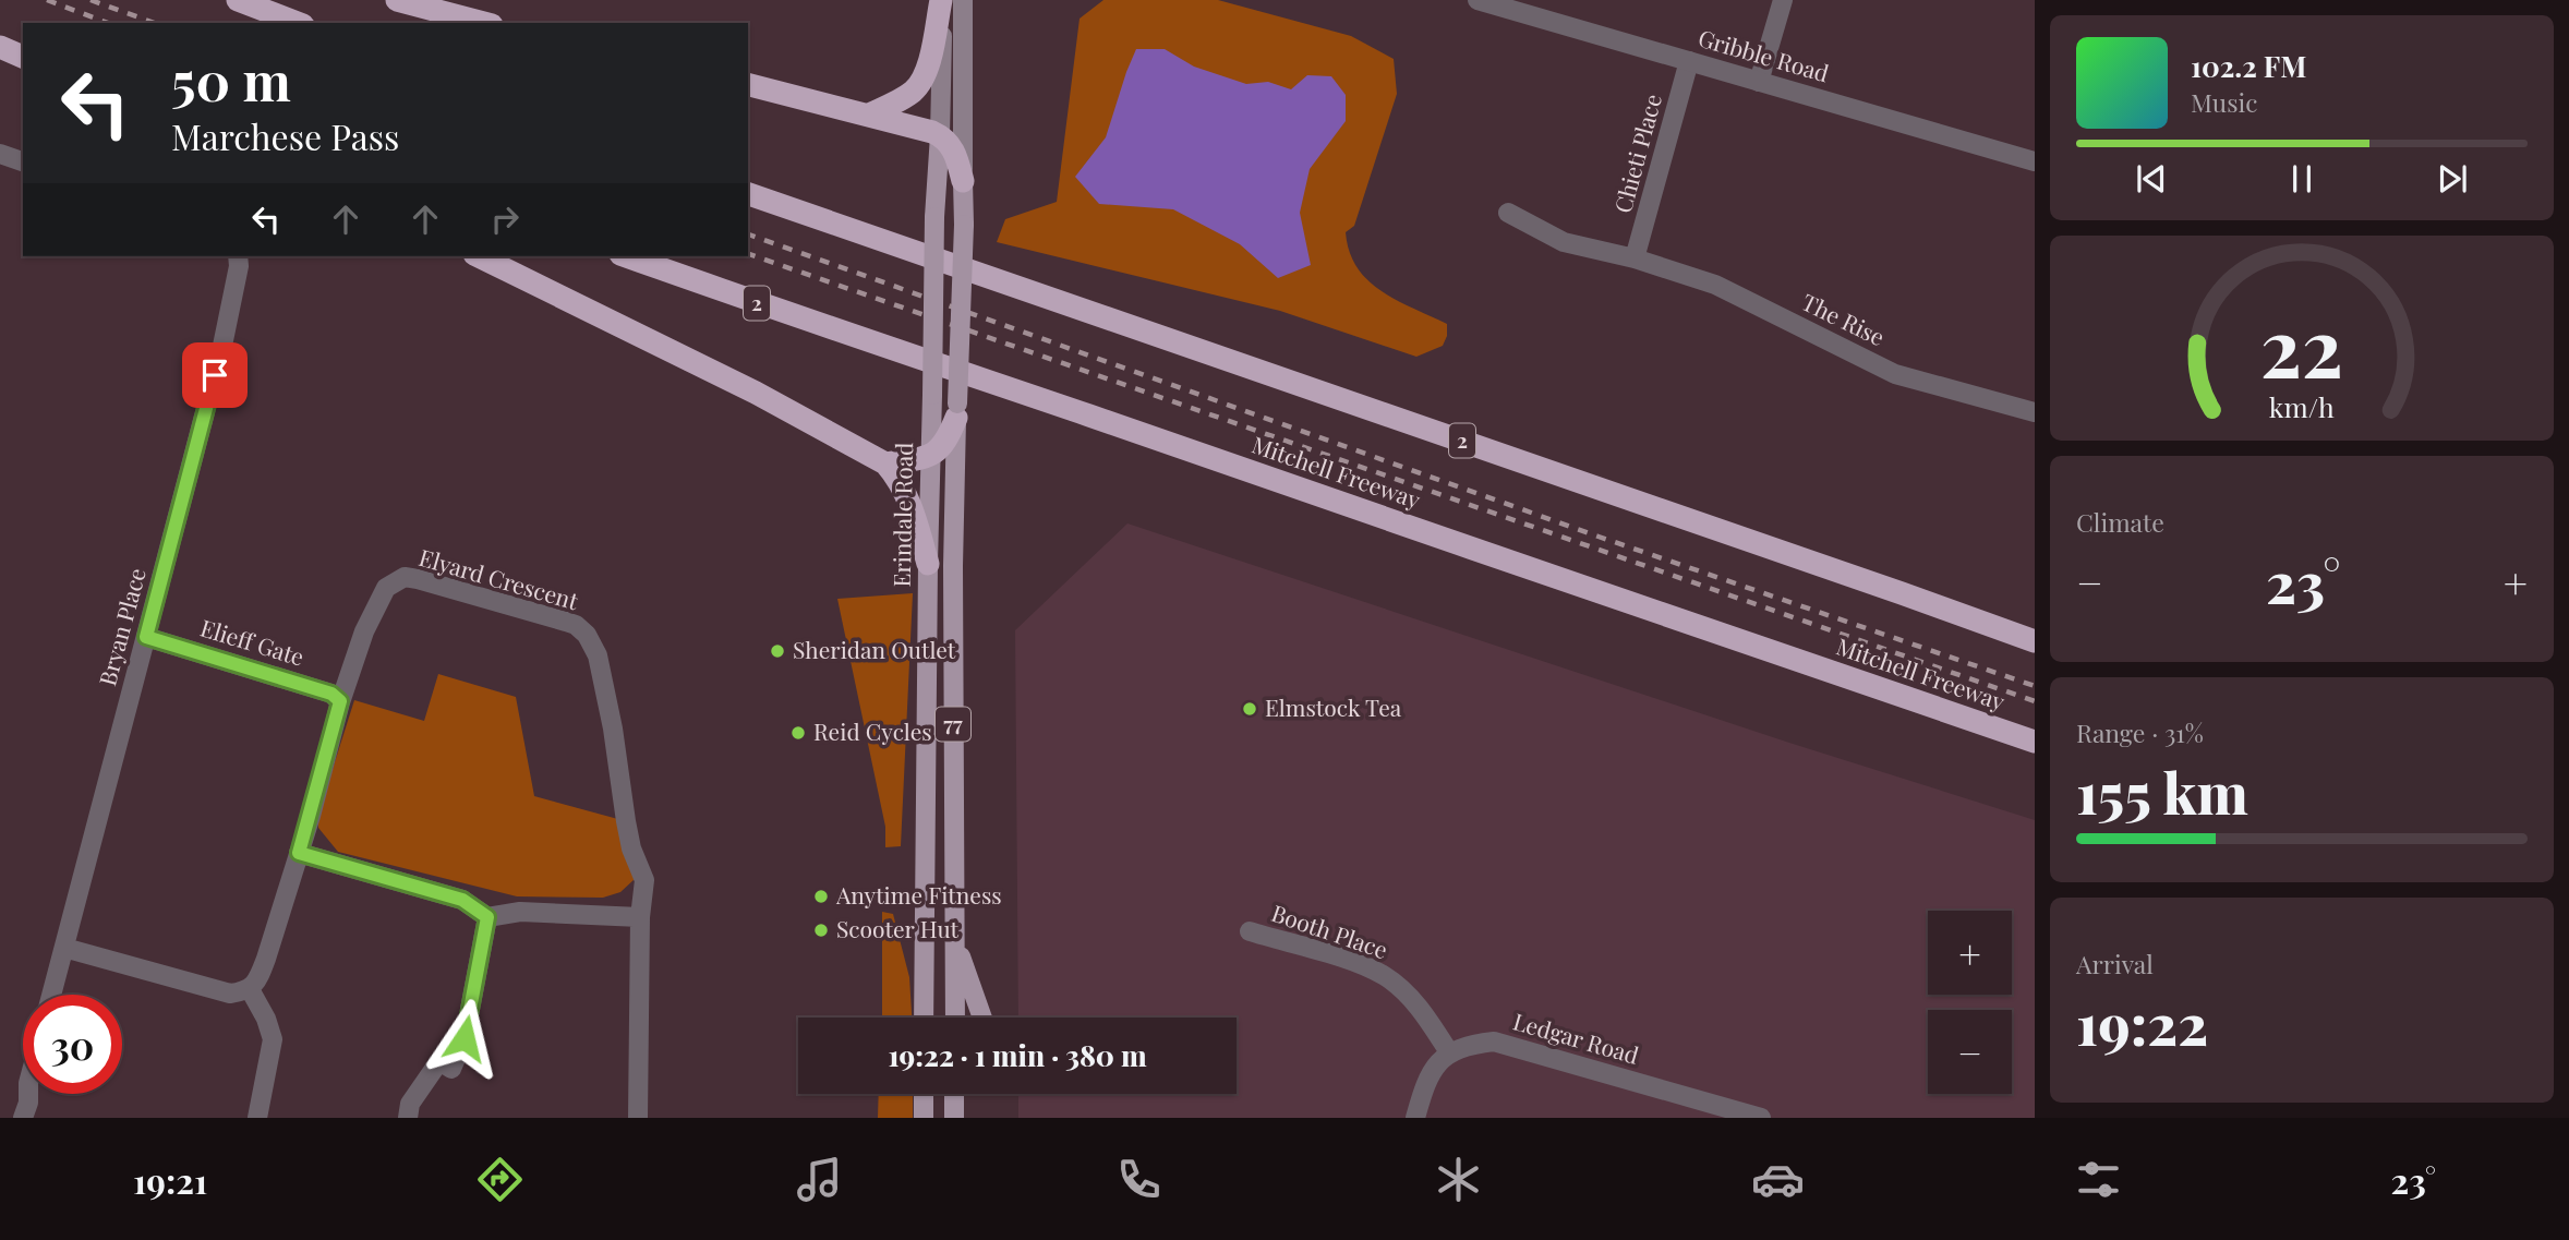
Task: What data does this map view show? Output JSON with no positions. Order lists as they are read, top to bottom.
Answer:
{
  "streets": {
    "highway": ["2", "Mitchell Freeway"],
    "main road": ["Erindale Road", "77"],
    "street": [
      "Gribble Road",
      "Chieti Place",
      "The Rise",
      "Elyard Crescent",
      "Bryan Place",
      "Elieff Gate",
      "Booth Place",
      "Ledgar Road"
    ]
  },
  "crossings": [
    ["Gribble Road", "Chieti Place"],
    ["Chieti Place", "The Rise"],
    ["Elyard Crescent", "Elieff Gate"],
    ["Bryan Place", "Elieff Gate"],
    ["Booth Place", "Ledgar Road"]
  ],
  "places": [
    "Sheridan Outlet",
    "Elmstock Tea",
    "Reid Cycles",
    "Anytime Fitness",
    "Scooter Hut"
  ],
  "page": {
    "turn": ["50 m", "Marchese Pass"],
    "song": ["102.2 FM", "Music"],
    "tile": [
      "Climate",
      ["Range · 31%", "155 km"],
      ["Arrival", "19:22"]
    ],
    "heat": ["−", "23°", "+"],
    "map_buttons": ["+", "−"],
    "limit": "30",
    "trip": "19:22 · 1 min · 380 m",
    "tabs": ["19:21", "23°"],
    "gauge": ["22", "km/h"]
  }
}
